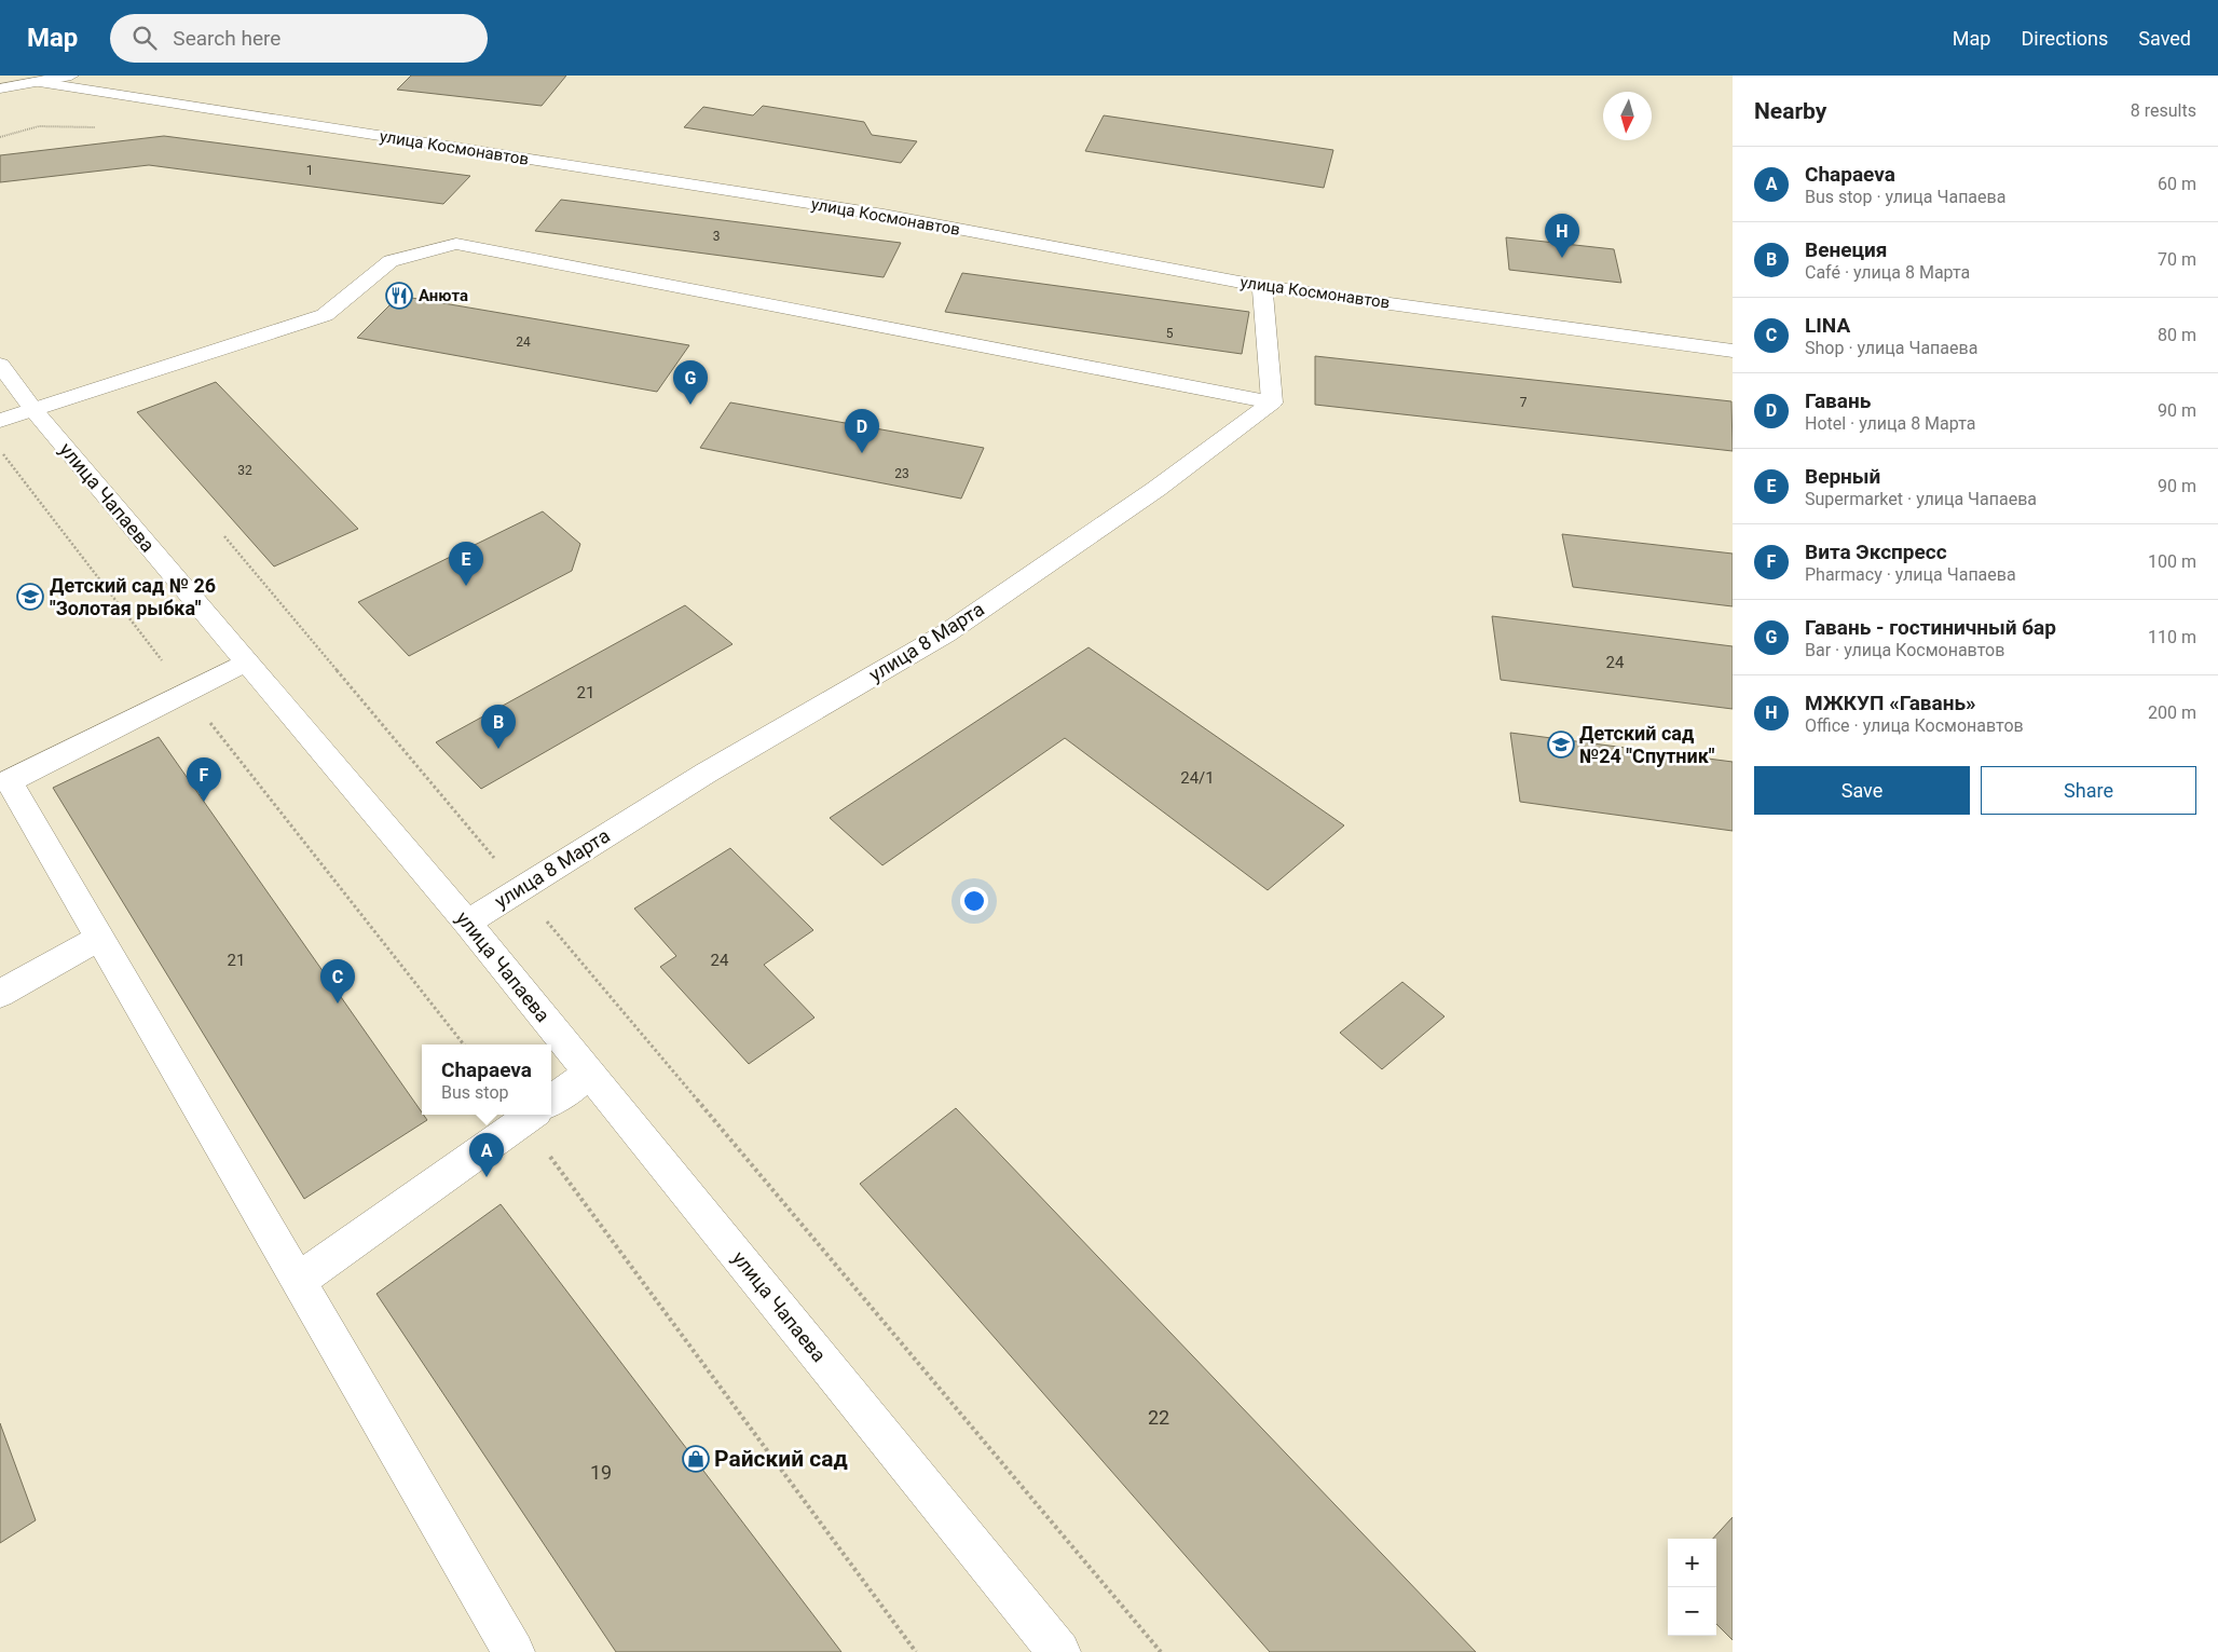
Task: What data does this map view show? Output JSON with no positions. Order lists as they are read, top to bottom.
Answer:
{
  "streets": {
    "street": ["улица Космонавтов", "улица Чапаева", "улица 8 Марта"]
  },
  "crossings": [
    ["улица Чапаева", "улица 8 Марта"]
  ],
  "places": {
    "restaurant": ["Анюта"],
    "school or university": ["Детский сад № 26 \"Золотая рыбка\"", "Детский сад №24 \"Спутник\""],
    "shop": ["Райский сад"]
  },
  "house_numbers": [
    "1",
    "3",
    "5",
    "24",
    "7",
    "32",
    "23",
    "24",
    "21",
    "24/1",
    "21",
    "24",
    "22",
    "19"
  ],
  "north": "bottom",
  "page": {
    "header": "Map",
    "search": "Search here",
    "nav": ["Map", "Directions", "Saved"],
    "heading": ["Nearby", "8 results"],
    "list": [
      {
        "mark": "A",
        "name": "Chapaeva",
        "note": "Bus stop · улица Чапаева",
        "value": "60 m"
      },
      {
        "mark": "B",
        "name": "Венеция",
        "note": "Café · улица 8 Марта",
        "value": "70 m"
      },
      {
        "mark": "C",
        "name": "LINA",
        "note": "Shop · улица Чапаева",
        "value": "80 m"
      },
      {
        "mark": "D",
        "name": "Гавань",
        "note": "Hotel · улица 8 Марта",
        "value": "90 m"
      },
      {
        "mark": "E",
        "name": "Верный",
        "note": "Supermarket · улица Чапаева",
        "value": "90 m"
      },
      {
        "mark": "F",
        "name": "Вита Экспресс",
        "note": "Pharmacy · улица Чапаева",
        "value": "100 m"
      },
      {
        "mark": "G",
        "name": "Гавань - гостиничный бар",
        "note": "Bar · улица Космонавтов",
        "value": "110 m"
      },
      {
        "mark": "H",
        "name": "МЖКУП «Гавань»",
        "note": "Office · улица Космонавтов",
        "value": "200 m"
      }
    ],
    "pins": [
      "H",
      "G",
      "D",
      "E",
      "B",
      "F",
      "C",
      "A"
    ],
    "buttons": ["Save", "Share"],
    "popup": ["Chapaeva", "Bus stop"],
    "map_buttons": ["+", "−"]
  }
}
